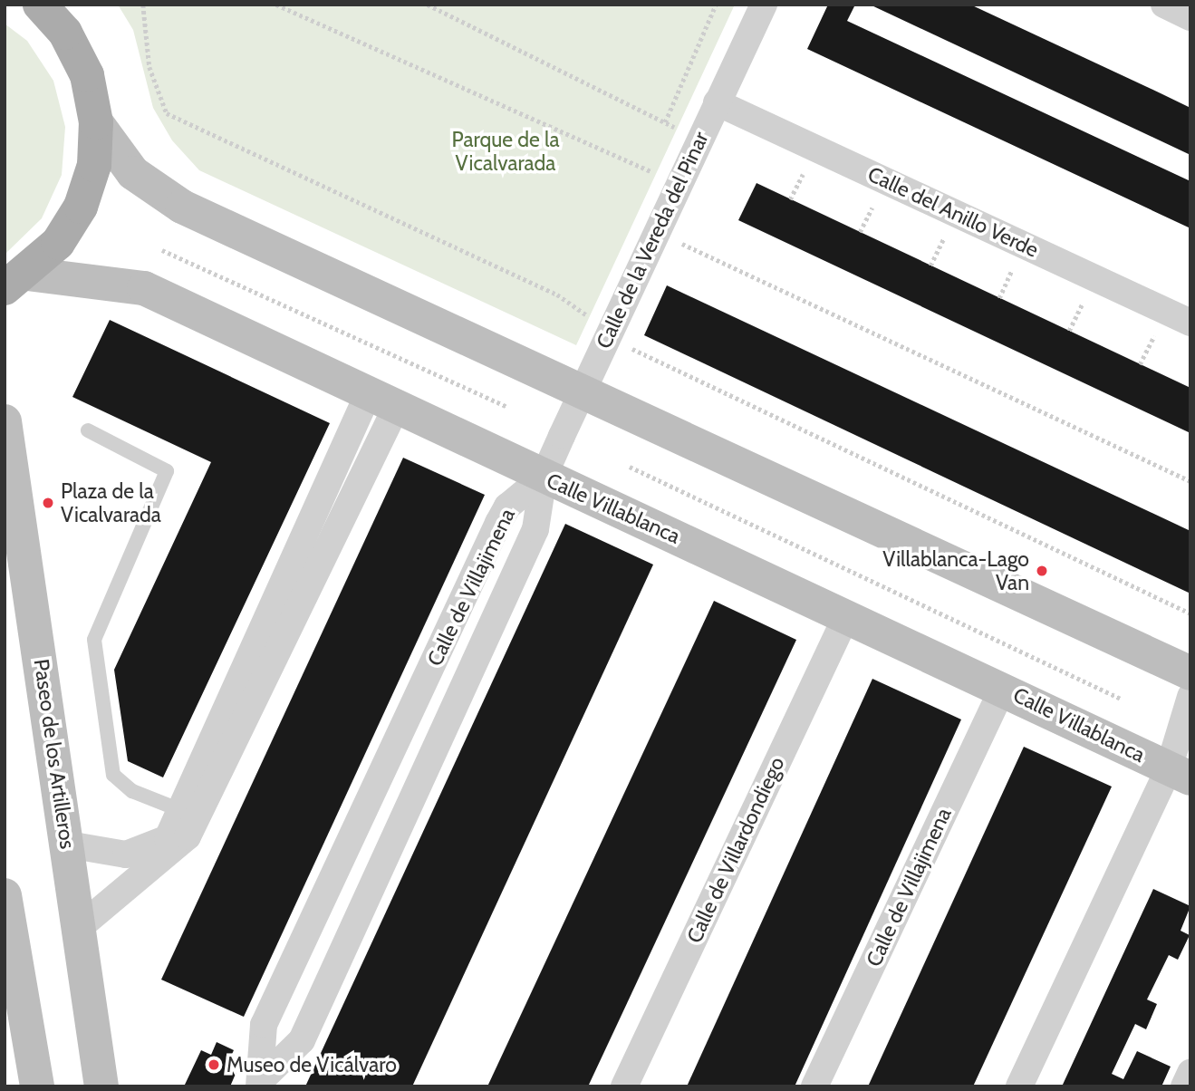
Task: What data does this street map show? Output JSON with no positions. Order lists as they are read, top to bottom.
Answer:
{
  "streets": {
    "main road": ["Calle Villablanca", "Paseo de los Artilleros"],
    "street": [
      "Calle del Anillo Verde",
      "Calle de la Vereda del Pinar",
      "Calle de Villajimena",
      "Calle de Villardondiego"
    ]
  },
  "crossings": [
    ["Calle del Anillo Verde", "Calle de la Vereda del Pinar"],
    ["Calle de la Vereda del Pinar", "Calle Villablanca"],
    ["Calle de la Vereda del Pinar", "Calle de Villajimena"],
    ["Calle Villablanca", "Calle de Villajimena"],
    ["Calle Villablanca", "Calle de Villardondiego"]
  ],
  "parks": ["Parque de la Vicalvarada"],
  "places": ["Plaza de la Vicalvarada", "Villablanca-Lago Van", "Museo de Vicálvaro"]
}
